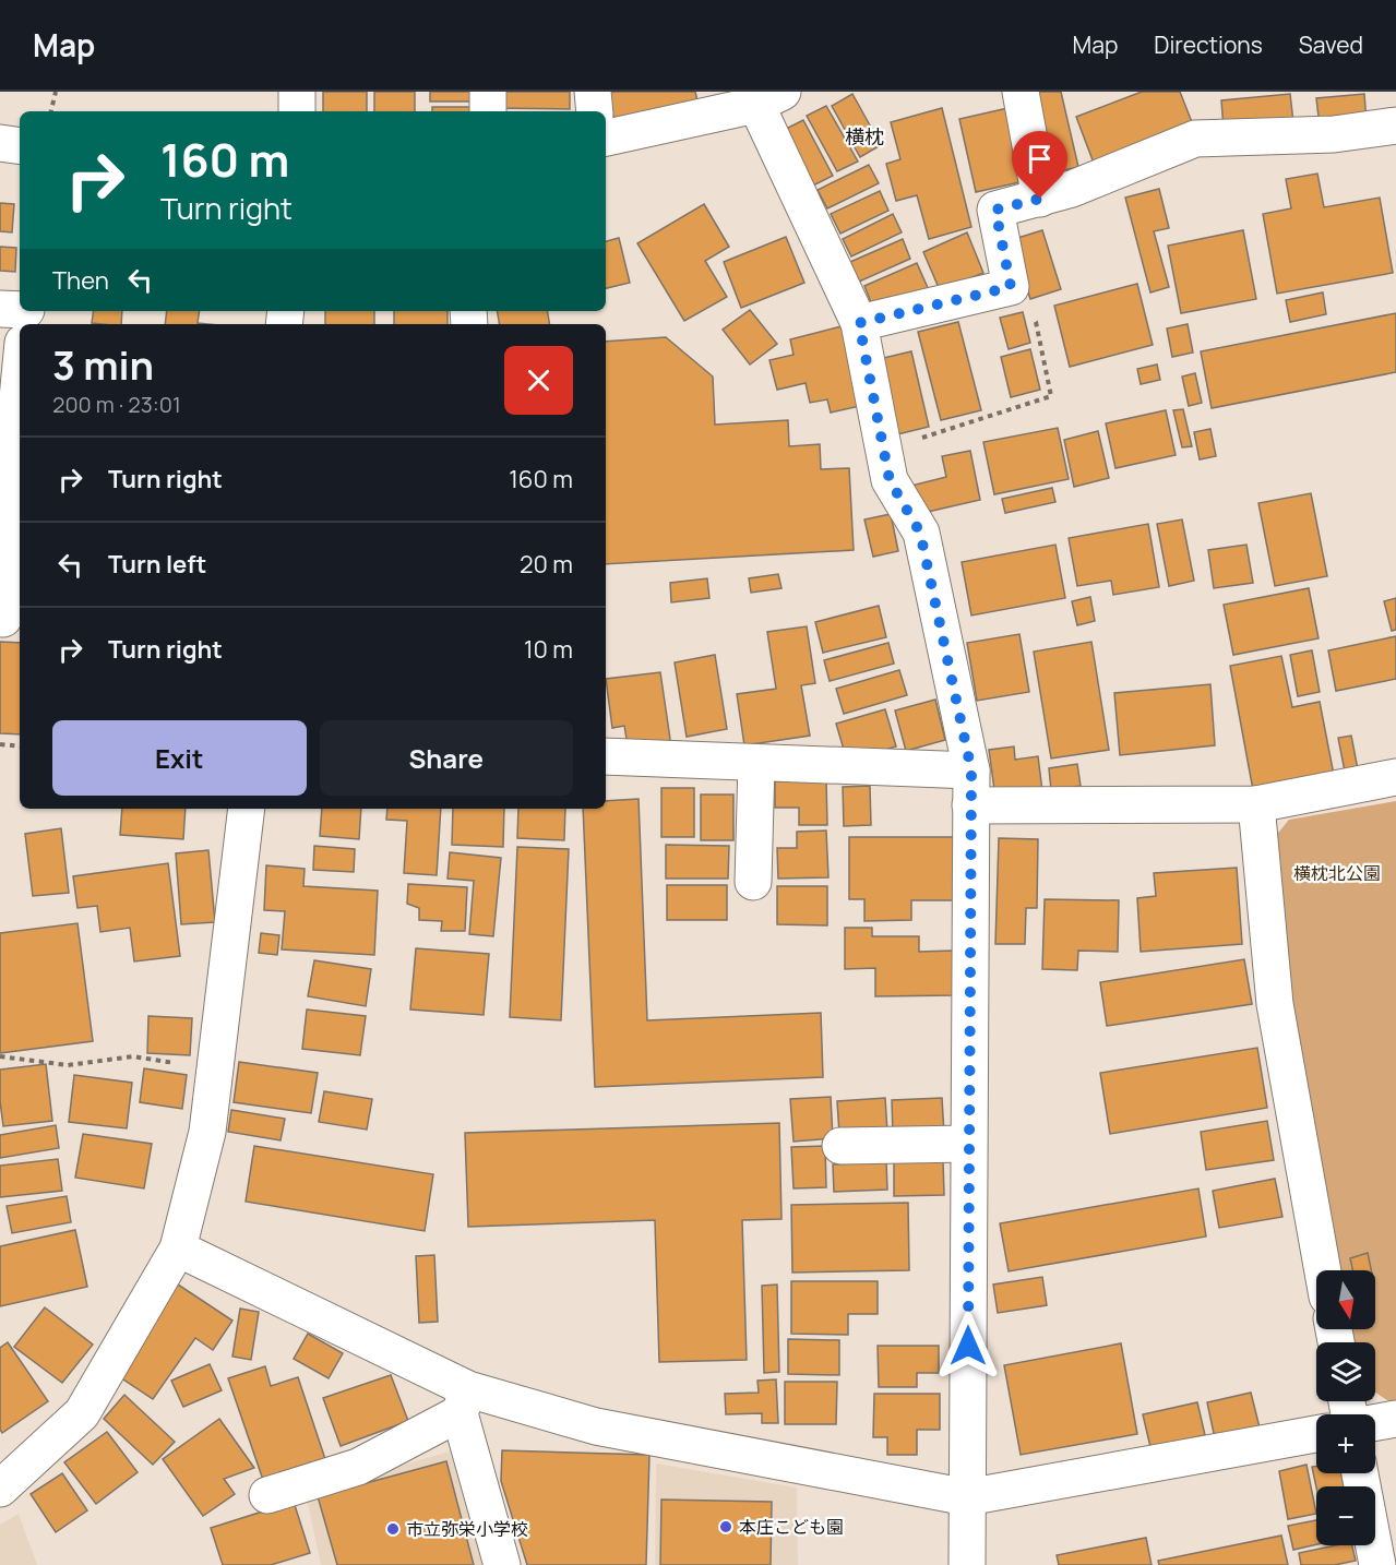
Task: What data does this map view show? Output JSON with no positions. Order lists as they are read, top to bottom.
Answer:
{
  "districts": ["横枕"],
  "parks": ["横枕北公園"],
  "places": ["本庄こども園", "市立弥栄小学校"],
  "north": "bottom",
  "page": {
    "header": "Map",
    "nav": ["Map", "Directions", "Saved"],
    "turn": ["160 m", "Turn right"],
    "then": "Then",
    "heading": ["3 min", "200 m · 23:01"],
    "list": [
      {
        "name": "Turn right",
        "value": "160 m"
      },
      {
        "name": "Turn left",
        "value": "20 m"
      },
      {
        "name": "Turn right",
        "value": "10 m"
      }
    ],
    "buttons": ["Exit", "Share"],
    "map_buttons": ["+", "−"]
  }
}
